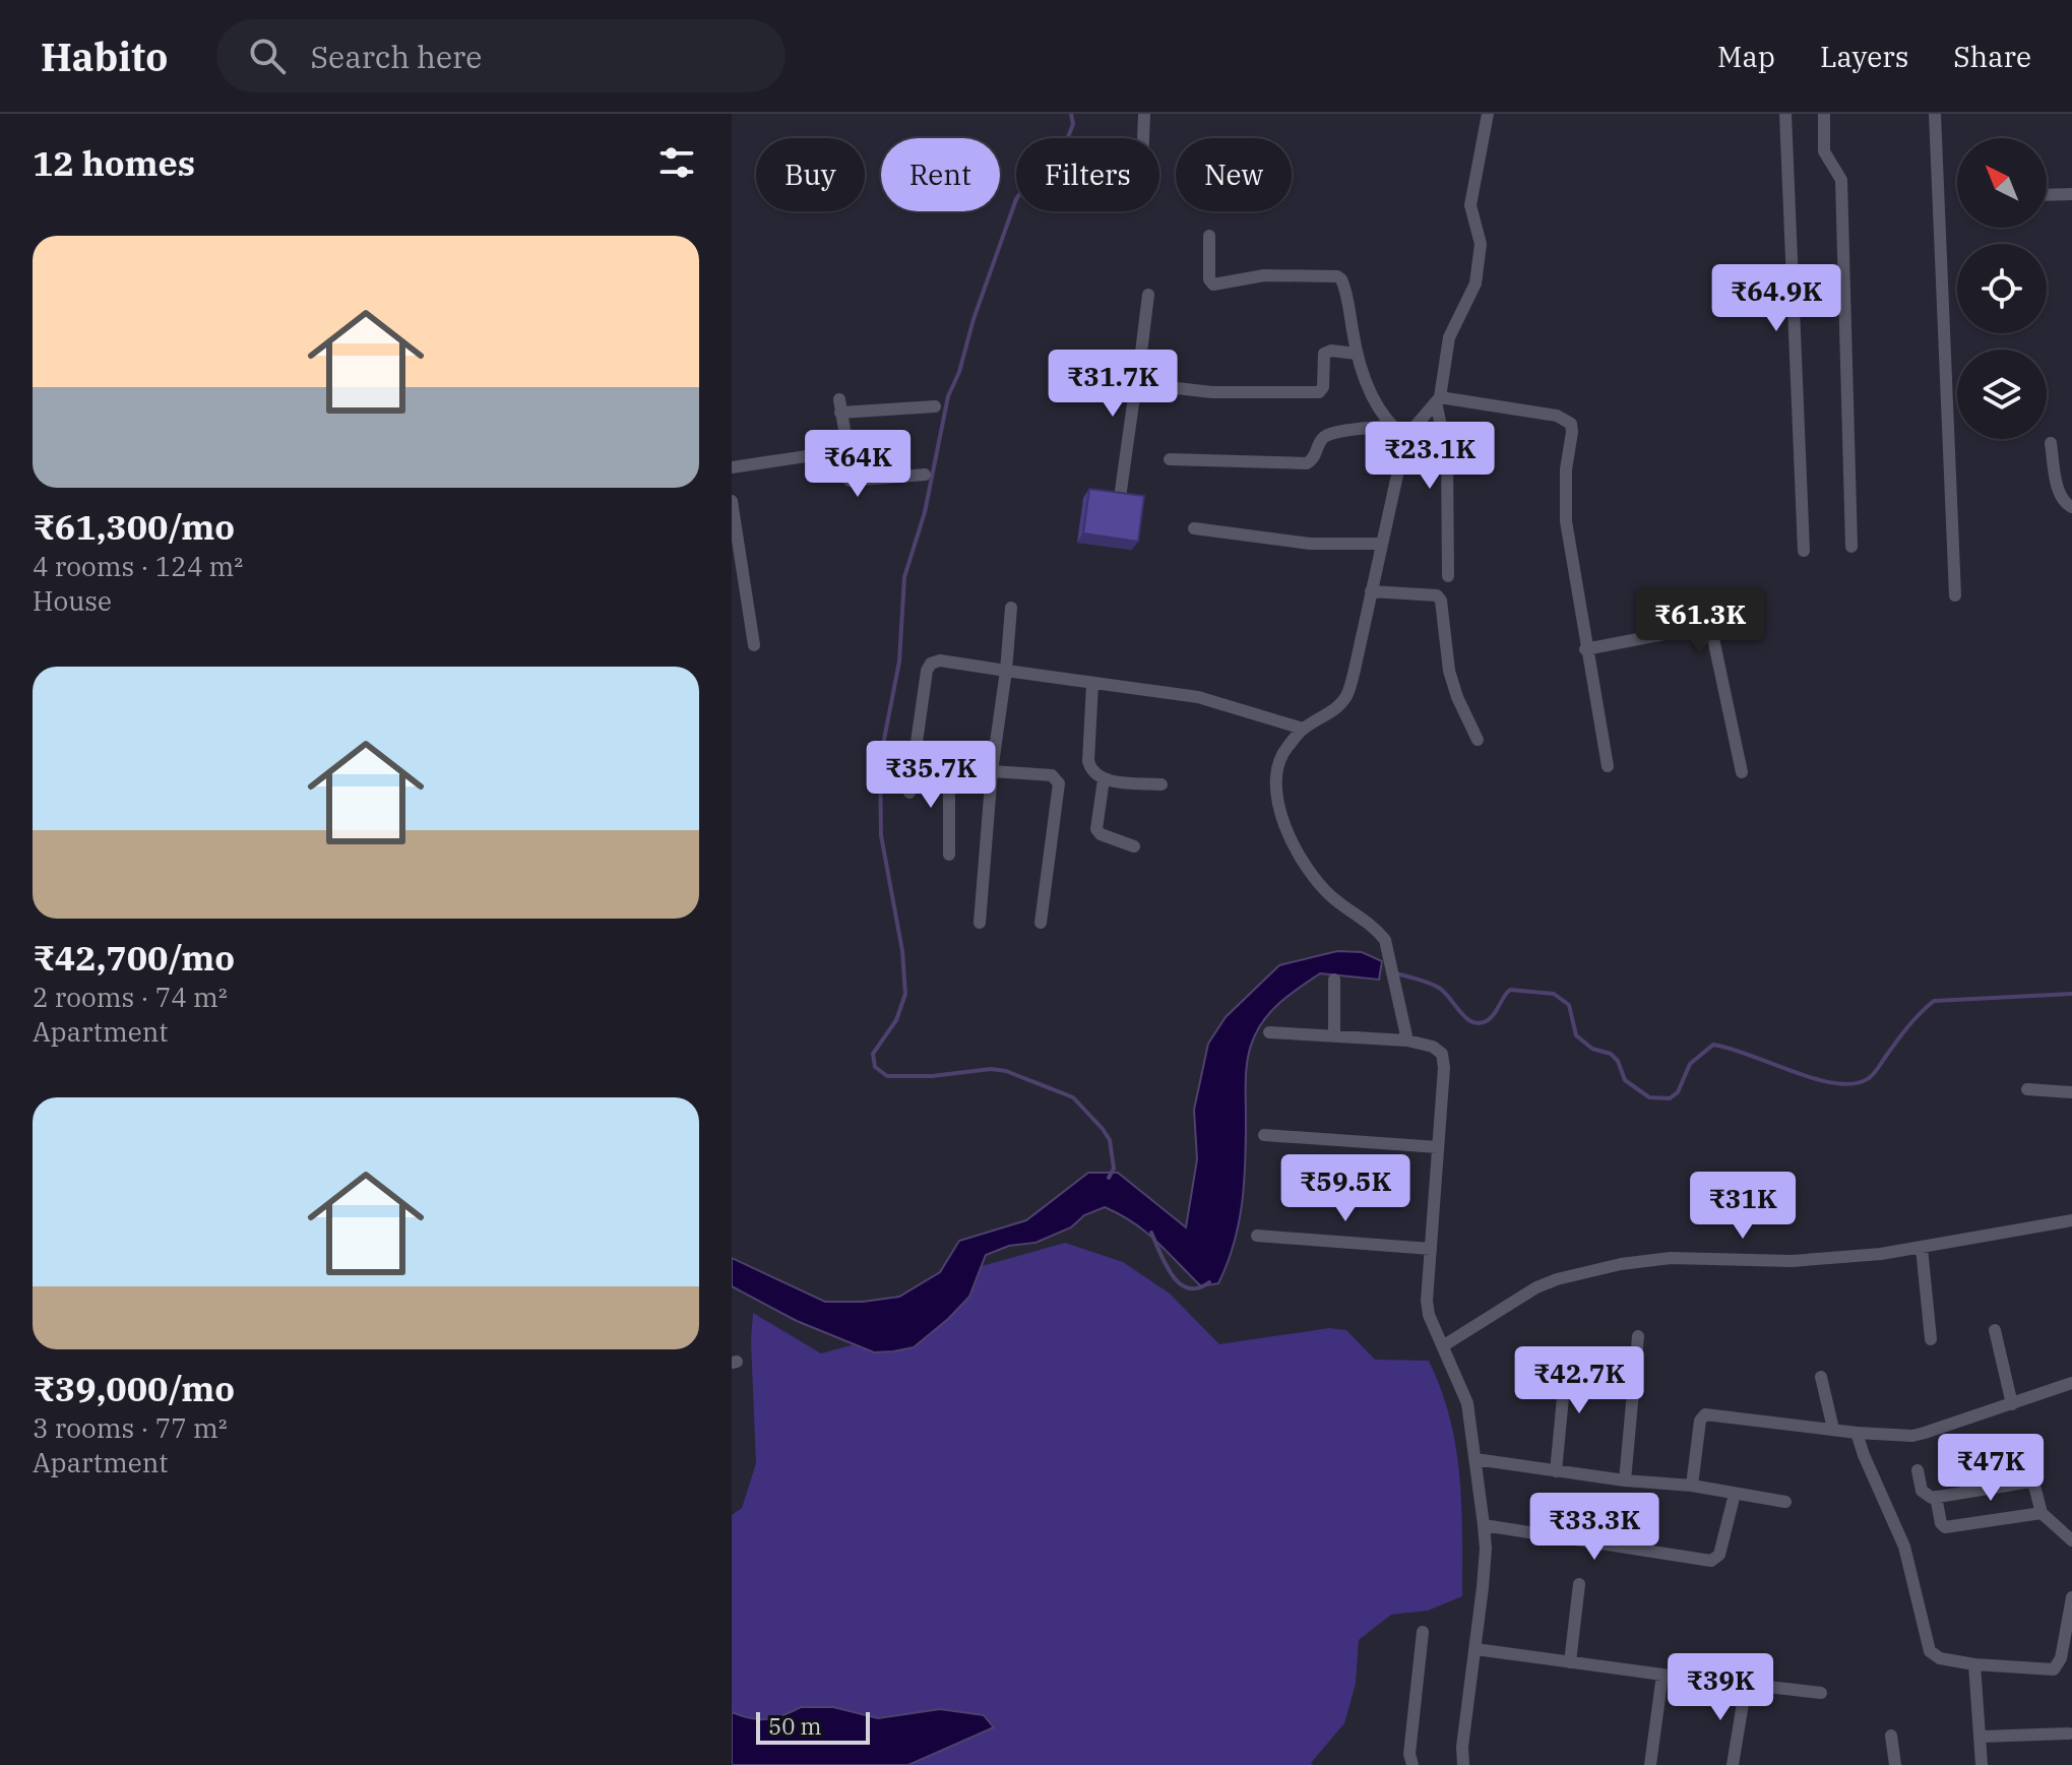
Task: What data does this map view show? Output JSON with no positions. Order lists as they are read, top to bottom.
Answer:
{
  "scale_bar": "50 m",
  "north": "top left",
  "page": {
    "header": "Habito",
    "search": "Search here",
    "nav": ["Map", "Layers", "Share"],
    "heading": "12 homes",
    "chip": [
      "Buy",
      "Rent",
      "Filters",
      "New"
    ],
    "list": [
      {
        "name": "₹61,300/mo",
        "note": "4 rooms · 124 m² · House"
      },
      {
        "name": "₹42,700/mo",
        "note": "2 rooms · 74 m² · Apartment"
      },
      {
        "name": "₹39,000/mo",
        "note": "3 rooms · 77 m² · Apartment"
      }
    ],
    "price": [
      "₹64.9K",
      "₹31.7K",
      "₹23.1K",
      "₹64K",
      "₹61.3K",
      "₹35.7K",
      "₹59.5K",
      "₹31K",
      "₹42.7K",
      "₹47K",
      "₹33.3K",
      "₹39K"
    ],
    "scale": "50 m"
  }
}
